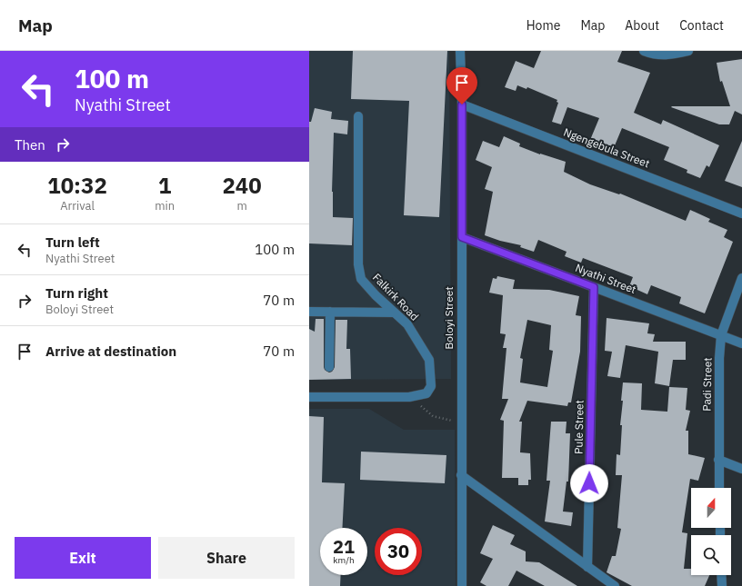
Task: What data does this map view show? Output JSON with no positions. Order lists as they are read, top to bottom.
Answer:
{
  "streets": {
    "street": [
      "Ngengebula Street",
      "Nyathi Street",
      "Falkirk Road",
      "Boloyi Street",
      "Padi Street",
      "Pule Street"
    ]
  },
  "crossings": [
    ["Ngengebula Street", "Boloyi Street"],
    ["Nyathi Street", "Boloyi Street"],
    ["Nyathi Street", "Padi Street"],
    ["Nyathi Street", "Pule Street"]
  ],
  "north": "top",
  "page": {
    "header": "Map",
    "nav": [
      "Home",
      "Map",
      "About",
      "Contact"
    ],
    "turn": ["100 m", "Nyathi Street"],
    "then": "Then",
    "eta": [
      "10:32",
      "Arrival",
      "1",
      "min",
      "240",
      "m"
    ],
    "list": [
      {
        "name": "Turn left",
        "note": "Nyathi Street",
        "value": "100 m"
      },
      {
        "name": "Turn right",
        "note": "Boloyi Street",
        "value": "70 m"
      },
      {
        "name": "Arrive at destination",
        "value": "70 m"
      }
    ],
    "speed": "21 km/h",
    "limit": "30",
    "buttons": ["Exit", "Share"]
  }
}
